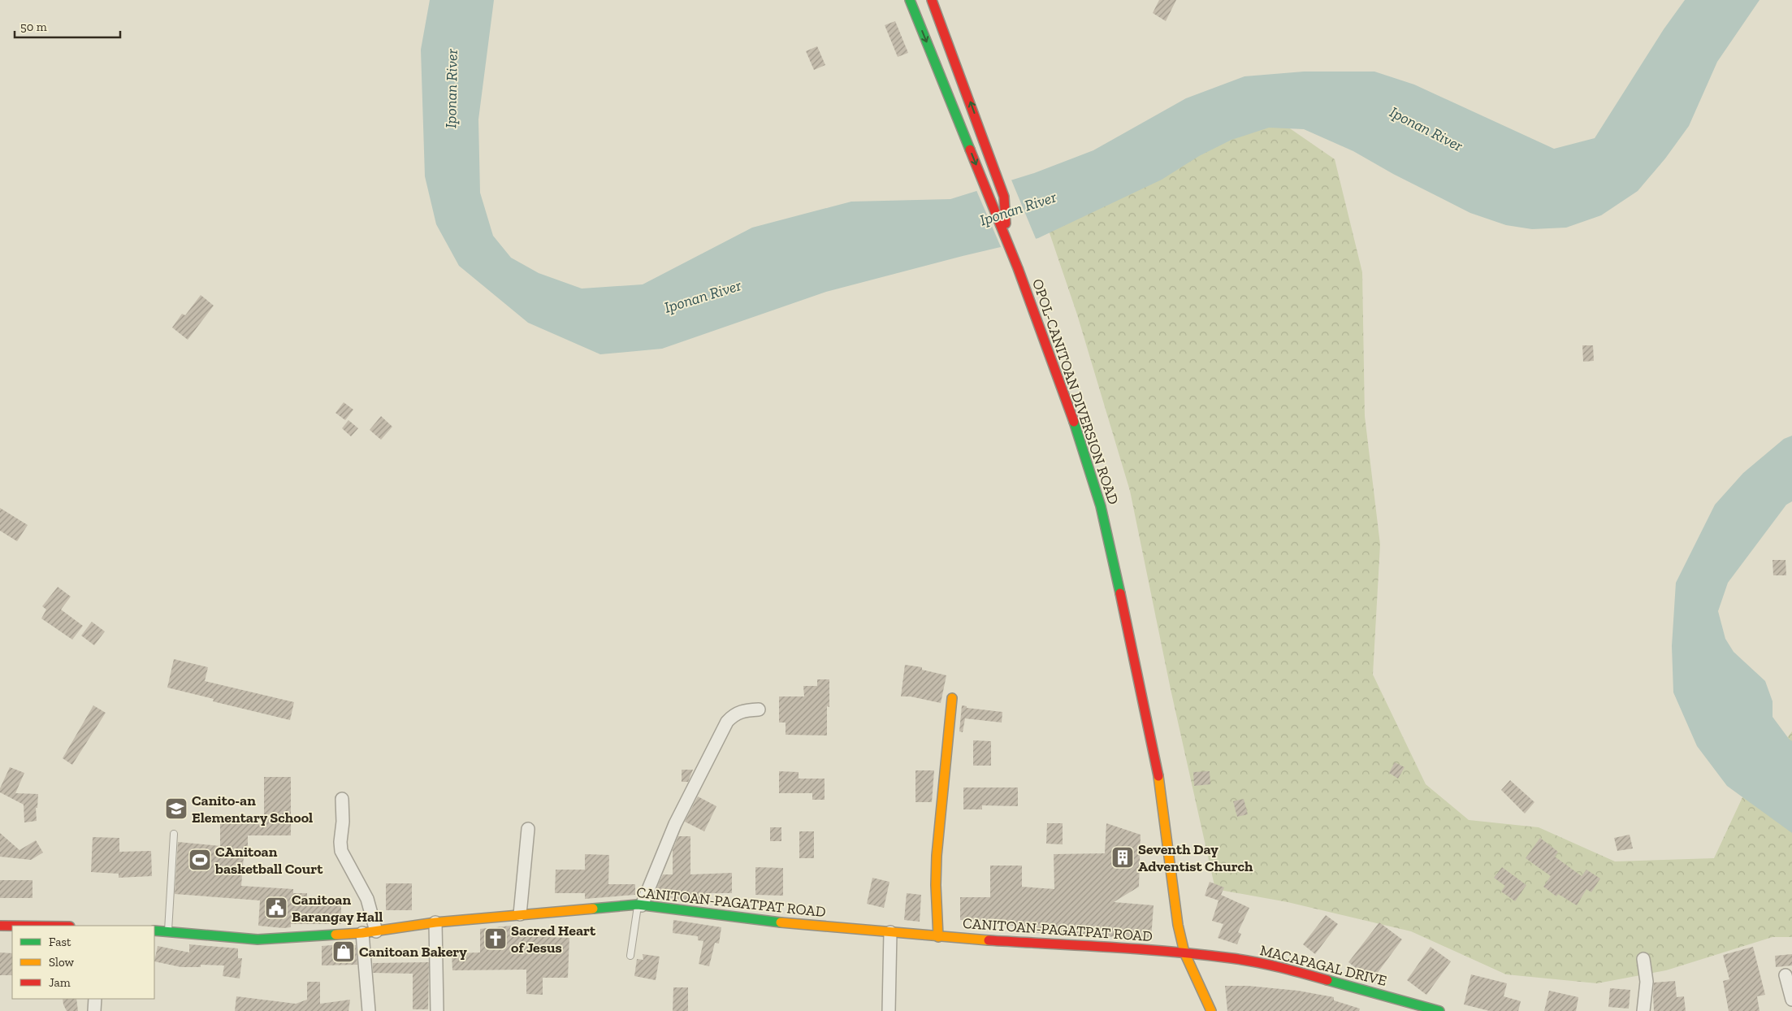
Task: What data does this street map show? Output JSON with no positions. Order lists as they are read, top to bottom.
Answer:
{
  "streets": {
    "main road": ["OPOL-CANITOAN DIVERSION ROAD", "CANITOAN-PAGATPAT ROAD", "MACAPAGAL DRIVE"]
  },
  "crossings": [
    ["OPOL-CANITOAN DIVERSION ROAD", "CANITOAN-PAGATPAT ROAD"],
    ["CANITOAN-PAGATPAT ROAD", "MACAPAGAL DRIVE"]
  ],
  "water": ["Iponan River"],
  "places": {
    "school or university": ["Canito-an Elementary School"],
    "building": ["Seventh Day Adventist Church"],
    "sports": ["CAnitoan basketball Court"],
    "public building": ["Canitoan Barangay Hall"],
    "church": ["Sacred Heart of Jesus"],
    "shop": ["Canitoan Bakery"]
  },
  "legend": ["Fast", "Slow", "Jam"],
  "scale_bar": "50 m"
}
